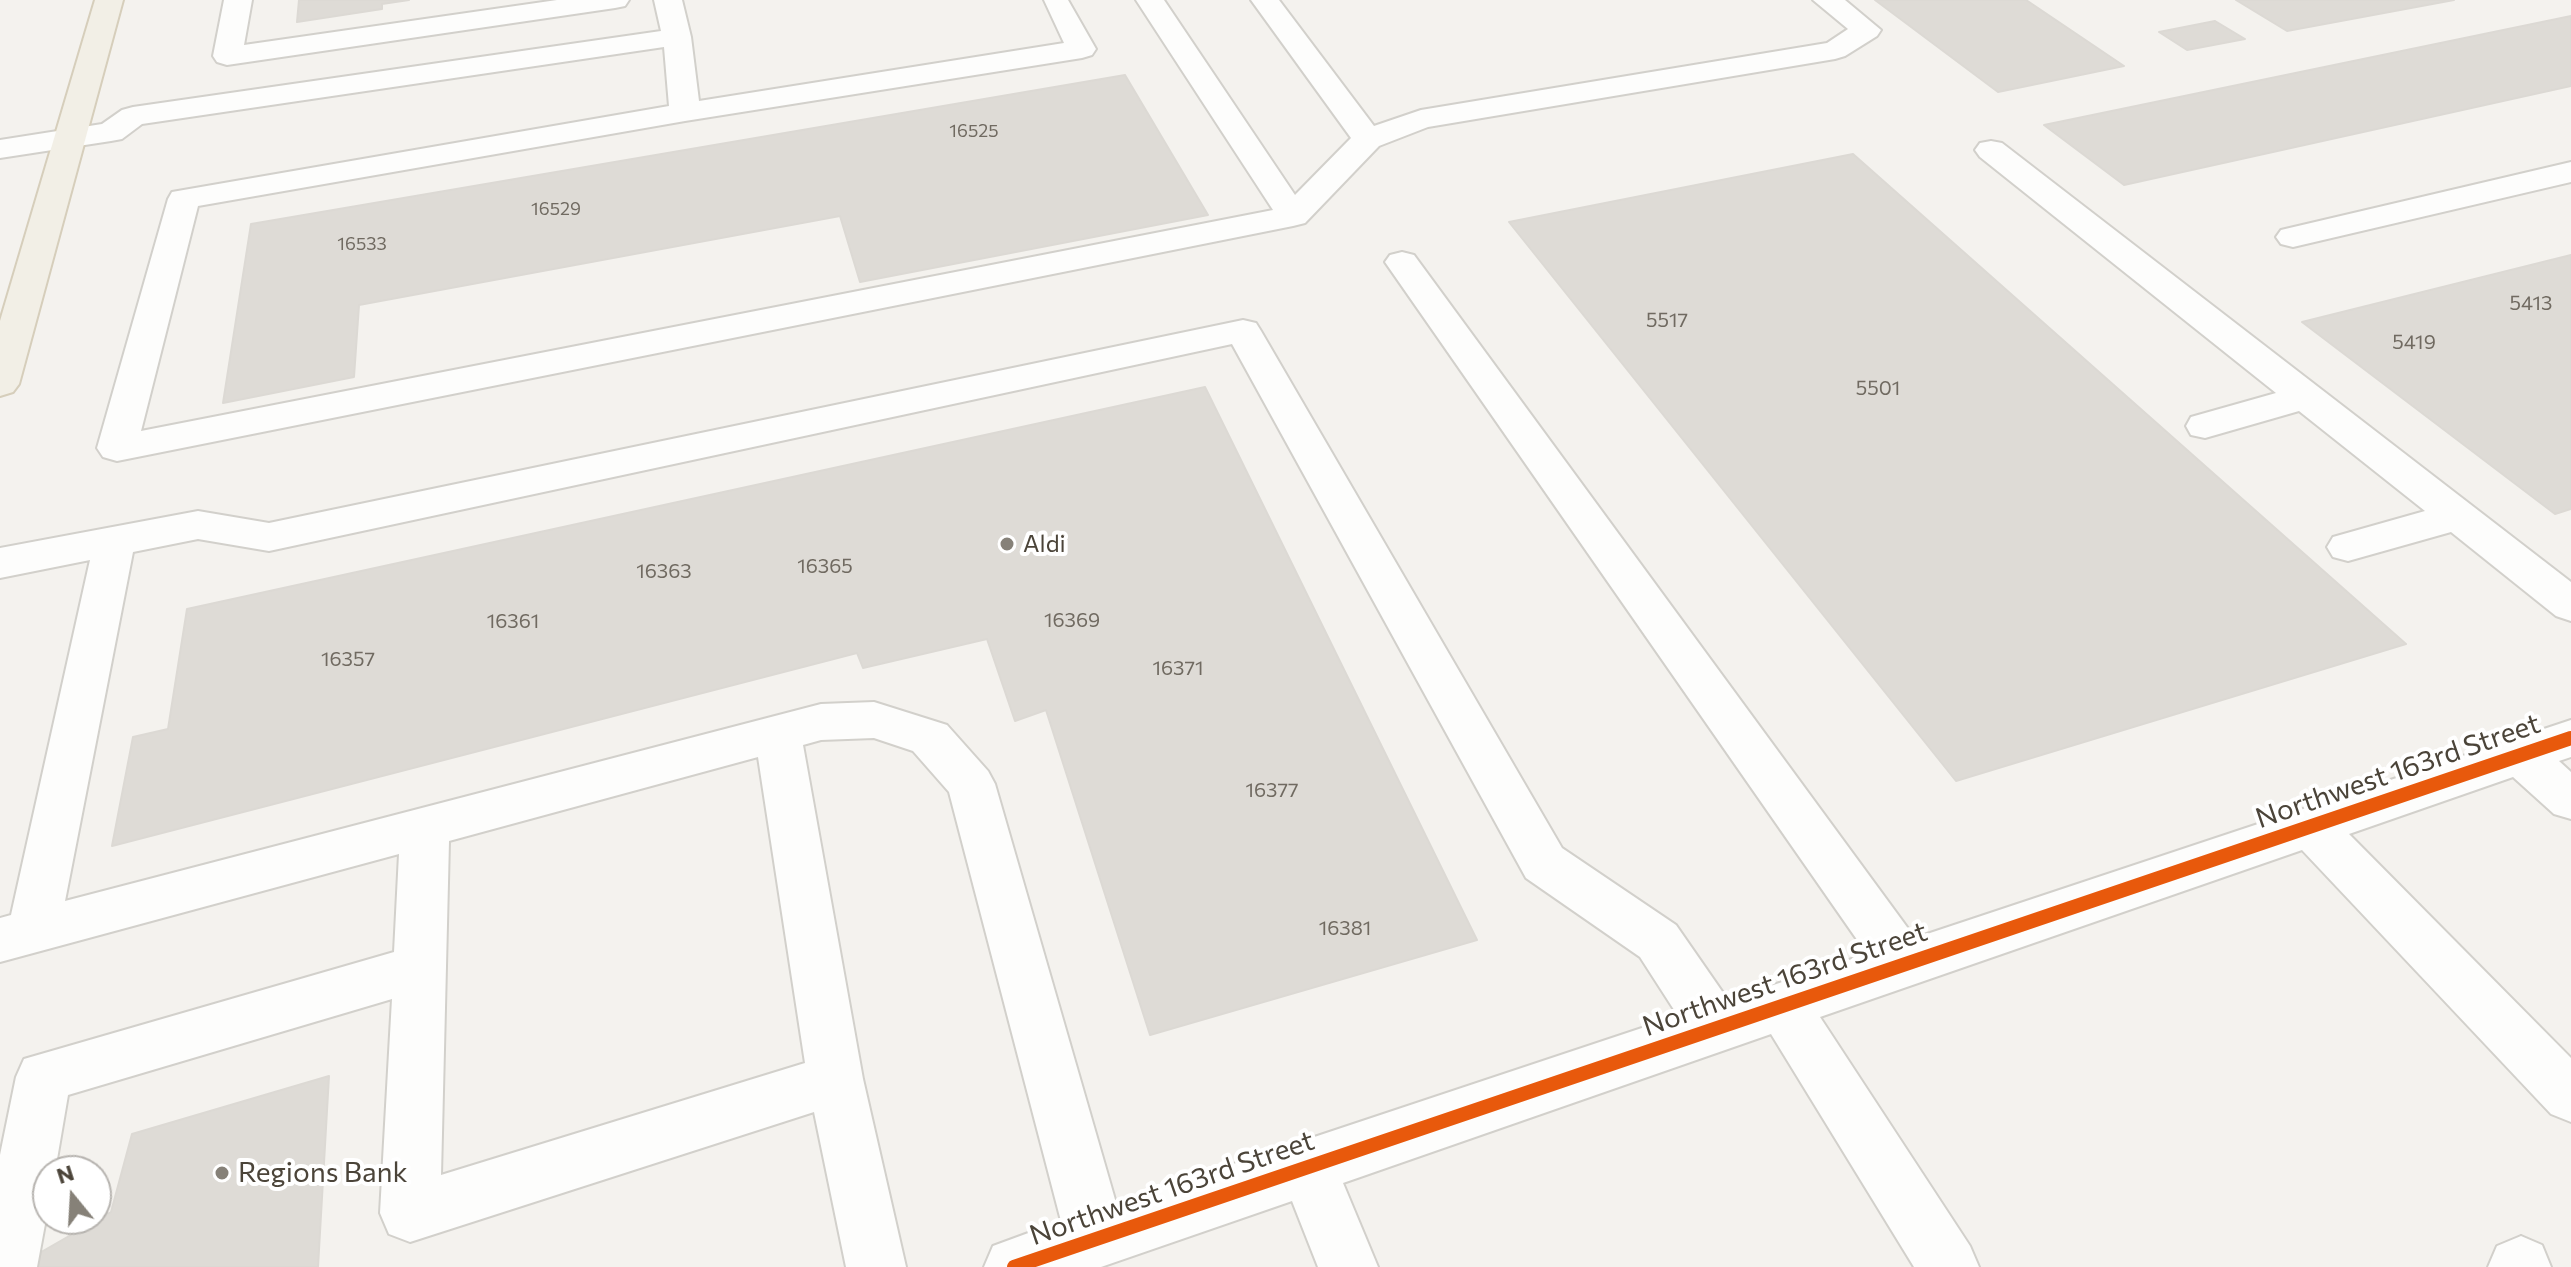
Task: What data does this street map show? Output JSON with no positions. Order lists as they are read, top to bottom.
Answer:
{
  "streets": {
    "street": ["Northwest 163rd Street"]
  },
  "places": ["Aldi", "Regions Bank"],
  "house_numbers": [
    "16525",
    "16529",
    "16533",
    "5413",
    "5517",
    "5419",
    "5501",
    "16365",
    "16363",
    "16369",
    "16361",
    "16357",
    "16371",
    "16377",
    "16381"
  ],
  "north": "top"
}
